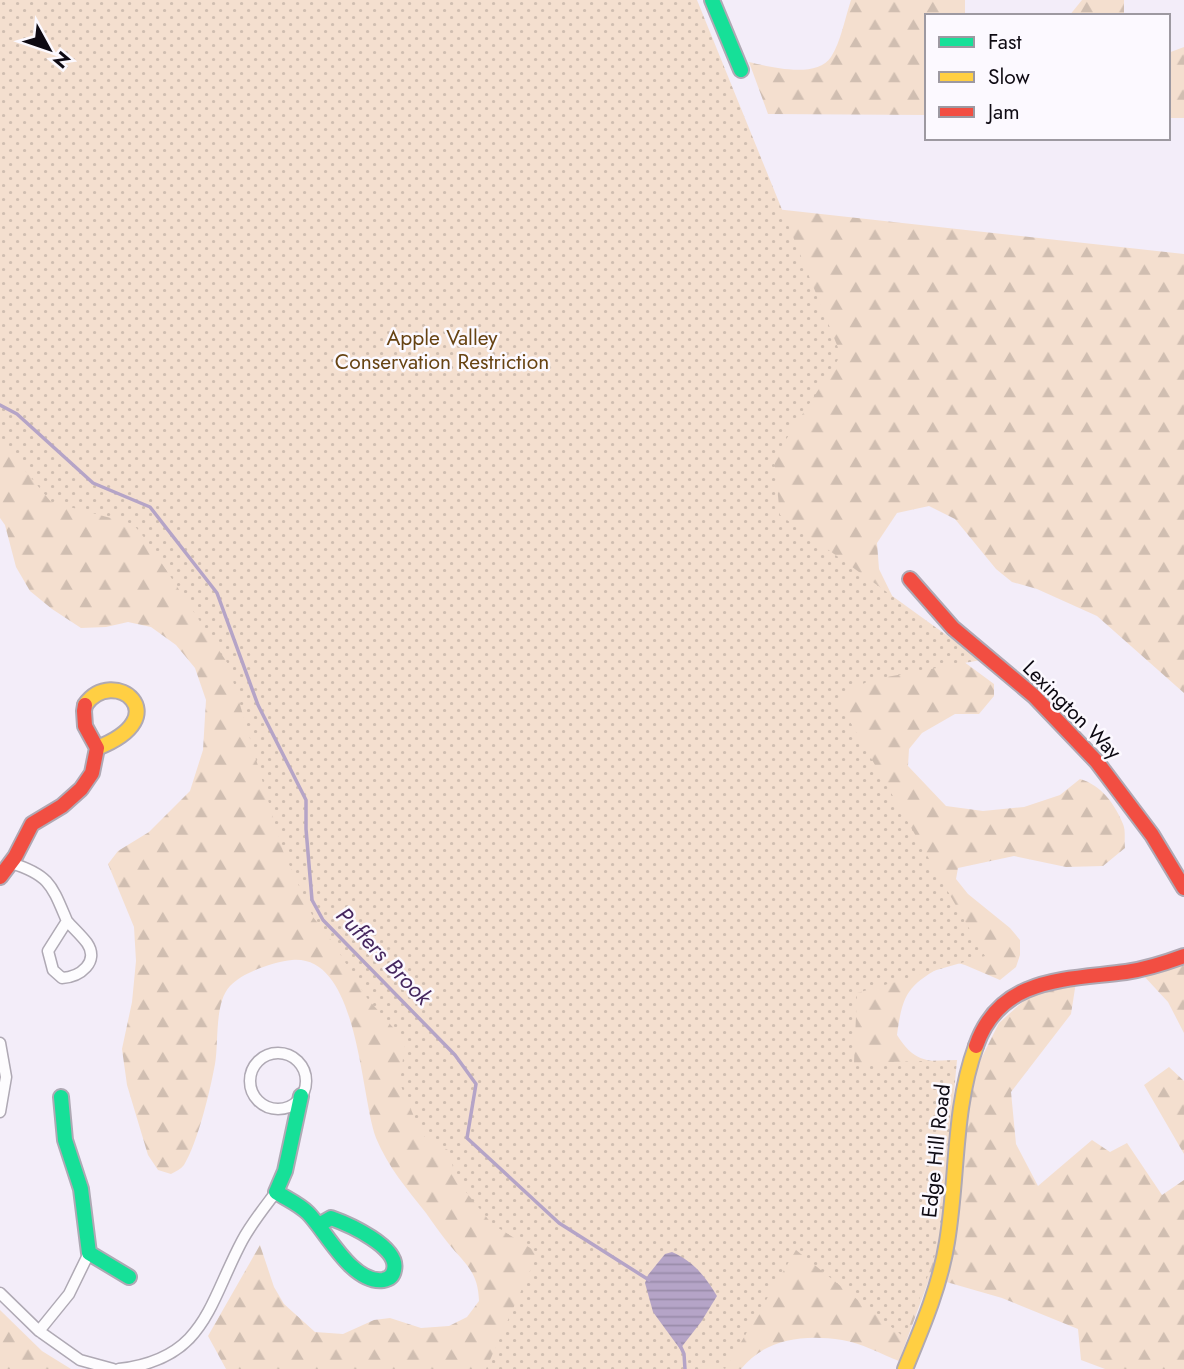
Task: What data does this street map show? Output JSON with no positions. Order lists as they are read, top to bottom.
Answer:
{
  "streets": {
    "street": ["Lexington Way", "Edge Hill Road"]
  },
  "water": ["Puffers Brook"],
  "parks": ["Apple Valley Conservation Restriction"],
  "legend": ["Fast", "Slow", "Jam"],
  "north": "bottom right"
}
